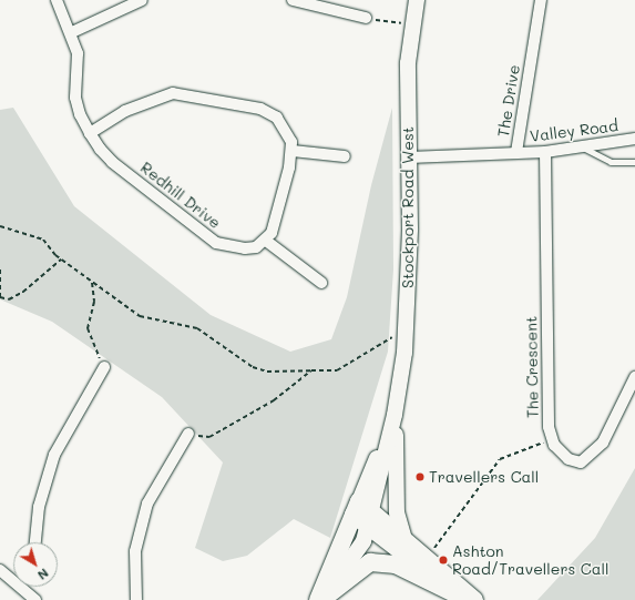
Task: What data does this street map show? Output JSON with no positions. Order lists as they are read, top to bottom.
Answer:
{
  "streets": {
    "main road": ["Stockport Road West"],
    "street": [
      "The Drive",
      "Valley Road",
      "Redhill Drive",
      "The Crescent"
    ]
  },
  "crossings": [
    ["The Drive", "Valley Road"],
    ["The Drive", "Stockport Road West"],
    ["Valley Road", "The Crescent"]
  ],
  "places": ["Travellers Call", "Ashton Road/Travellers Call"],
  "north": "bottom right"
}
